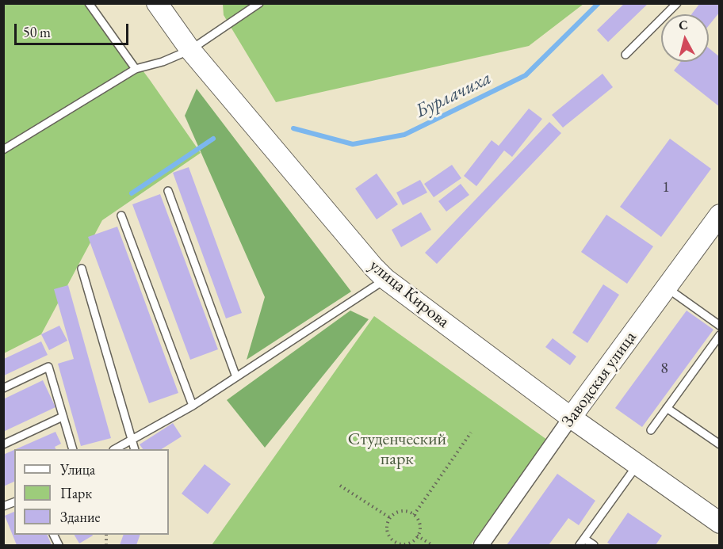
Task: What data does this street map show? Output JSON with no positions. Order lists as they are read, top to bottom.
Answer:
{
  "streets": {
    "street": ["улица Кирова", "Заводская улица"]
  },
  "crossings": [
    ["улица Кирова", "Заводская улица"]
  ],
  "water": ["Бурлачиха"],
  "parks": ["Студенческий парк"],
  "house_numbers": ["1", "8"],
  "legend": ["Улица", "Парк", "Здание"],
  "scale_bar": "50 m",
  "north": "top"
}
